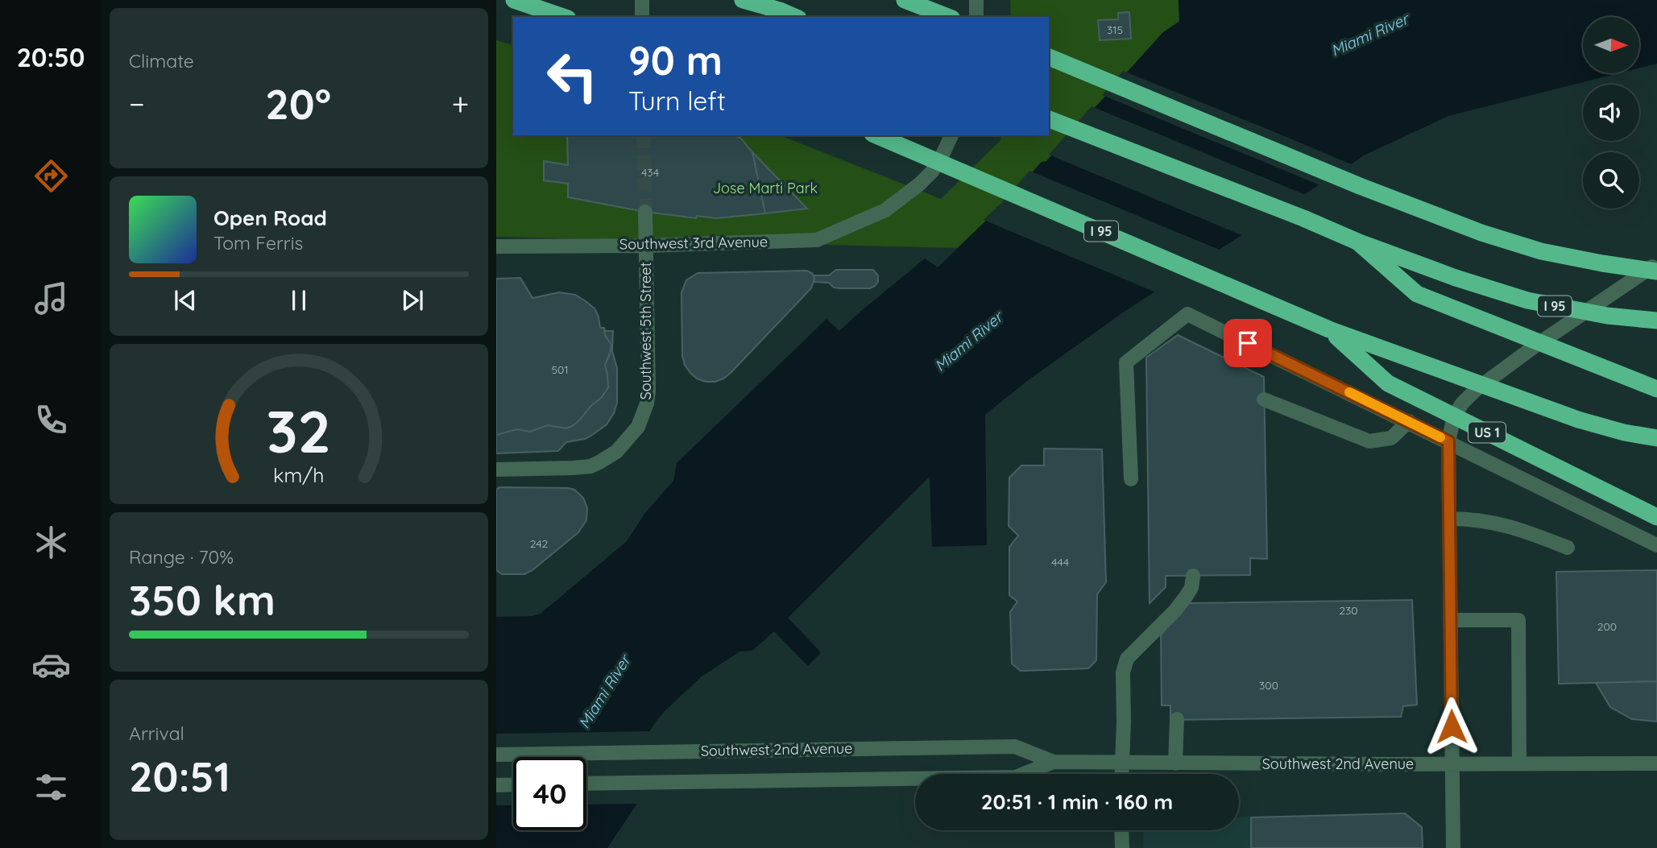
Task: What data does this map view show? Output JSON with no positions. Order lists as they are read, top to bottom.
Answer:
{
  "streets": {
    "highway": ["I 95", "US 1"],
    "street": ["Southwest 3rd Avenue", "Southwest 5th Street", "Southwest 2nd Avenue"]
  },
  "crossings": [
    ["I 95", "US 1"],
    ["Southwest 3rd Avenue", "Southwest 5th Street"]
  ],
  "water": ["Miami River"],
  "parks": ["Jose Marti Park"],
  "house_numbers": [
    "315",
    "434",
    "501",
    "242",
    "444",
    "230",
    "200",
    "300"
  ],
  "north": "right",
  "page": {
    "tabs": "20:50",
    "tile": [
      "Climate",
      ["Range · 70%", "350 km"],
      ["Arrival", "20:51"]
    ],
    "turn": ["90 m", "Turn left"],
    "heat": ["−", "20°", "+"],
    "song": ["Open Road", "Tom Ferris"],
    "limit": "40",
    "trip": "20:51 · 1 min · 160 m",
    "gauge": ["32", "km/h"]
  }
}
